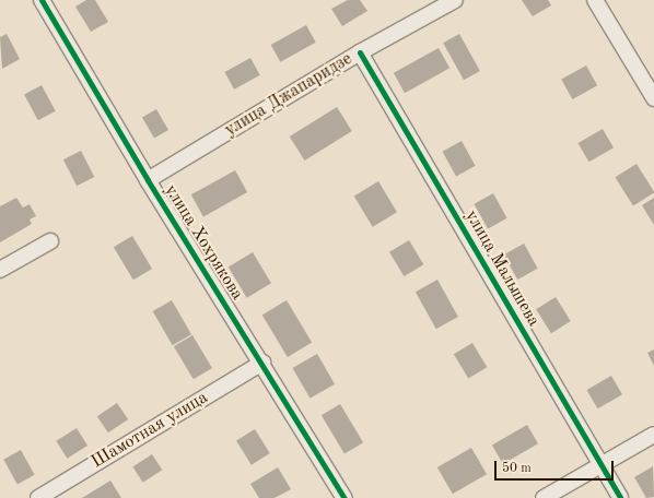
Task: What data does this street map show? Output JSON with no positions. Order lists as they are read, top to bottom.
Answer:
{
  "streets": {
    "street": [
      "улица Джапаридзе",
      "улица Хохрякова",
      "улица Малышева",
      "Шамотная улица"
    ]
  },
  "crossings": [
    ["улица Джапаридзе", "улица Хохрякова"],
    ["улица Джапаридзе", "улица Малышева"],
    ["улица Хохрякова", "Шамотная улица"]
  ],
  "scale_bar": "50 m"
}
